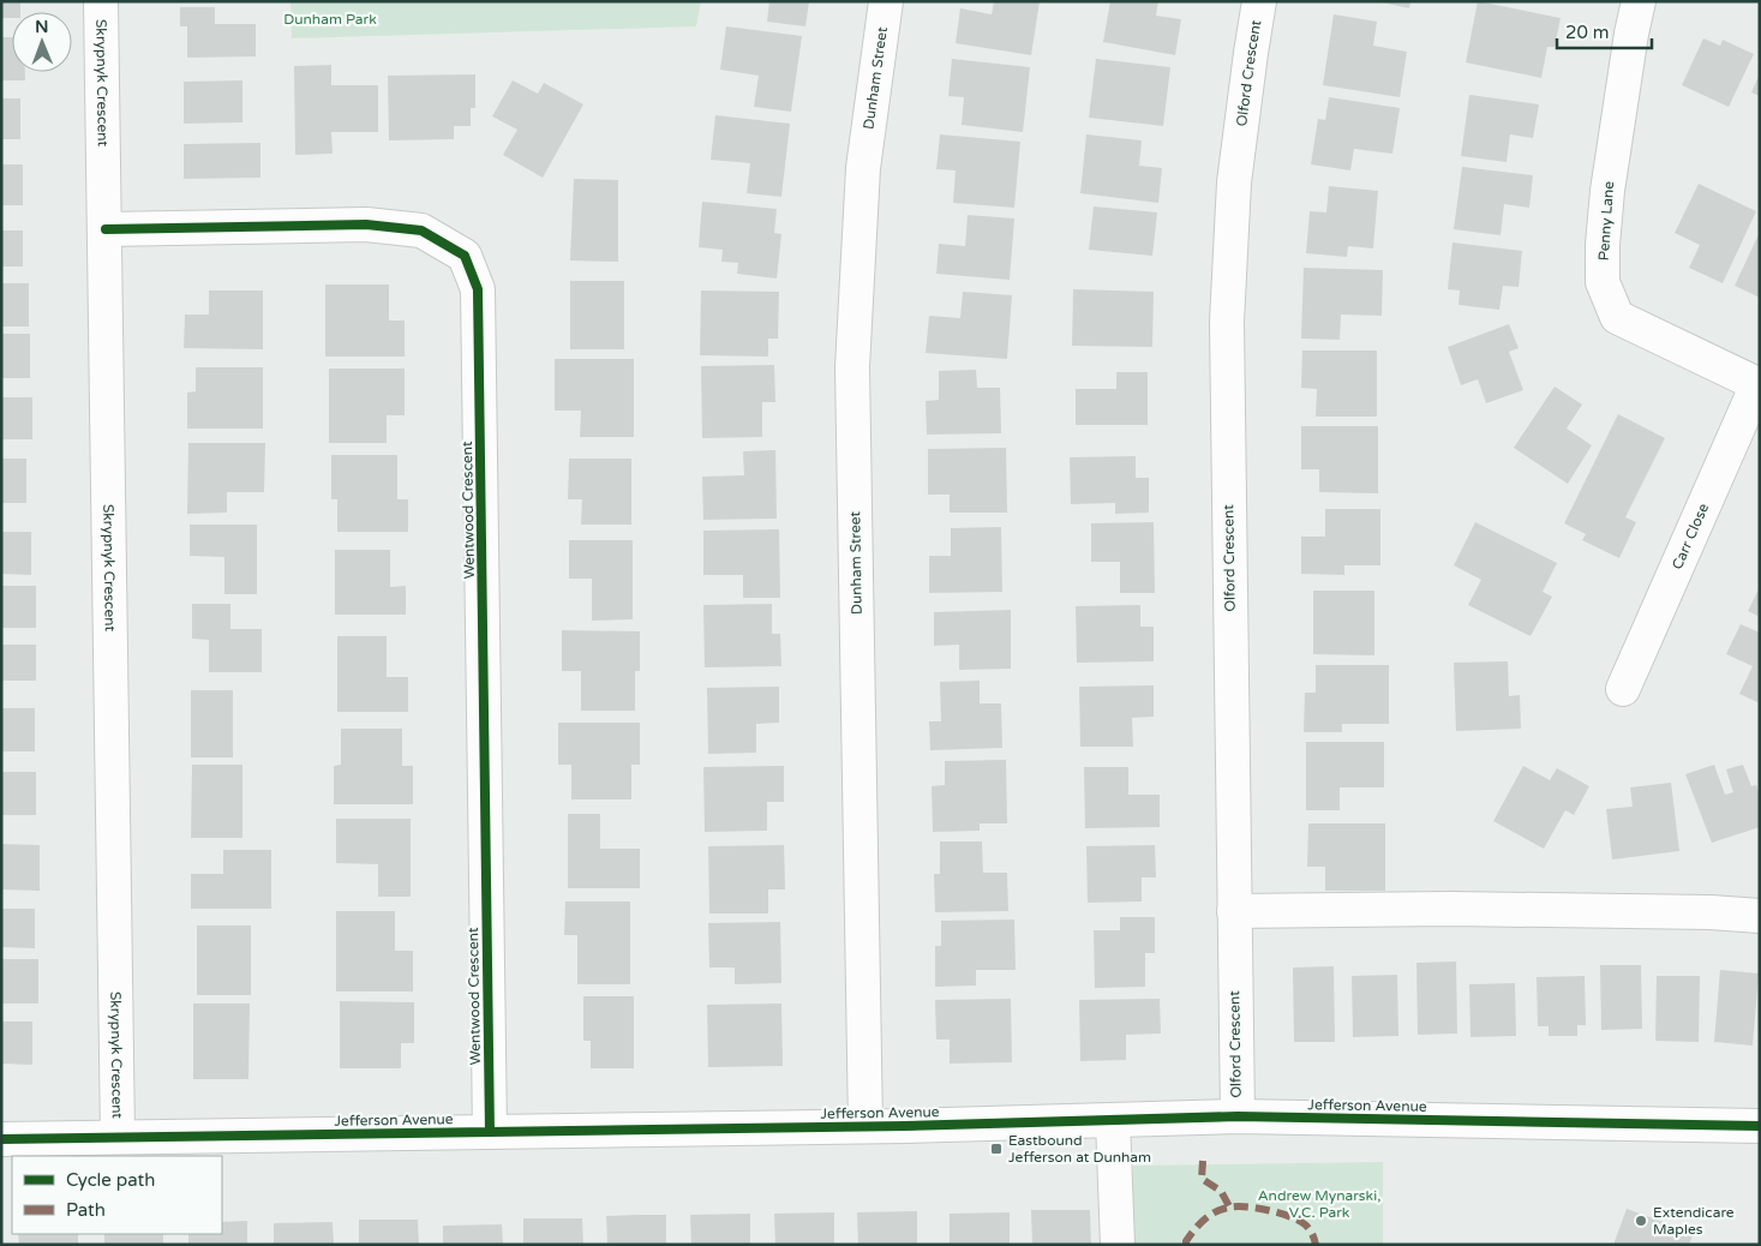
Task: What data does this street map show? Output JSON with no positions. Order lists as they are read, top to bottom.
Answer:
{
  "streets": {
    "street": [
      "Olford Crescent",
      "Dunham Street",
      "Skrypnyk Crescent",
      "Penny Lane",
      "Wentwood Crescent",
      "Carr Close",
      "Jefferson Avenue"
    ]
  },
  "crossings": [
    ["Olford Crescent", "Jefferson Avenue"],
    ["Dunham Street", "Jefferson Avenue"],
    ["Skrypnyk Crescent", "Wentwood Crescent"],
    ["Skrypnyk Crescent", "Jefferson Avenue"],
    ["Penny Lane", "Carr Close"],
    ["Wentwood Crescent", "Jefferson Avenue"]
  ],
  "parks": ["Dunham Park", "Andrew Mynarski, V.C. Park"],
  "places": {
    "transit": ["Eastbound Jefferson at Dunham"],
    "other": ["Extendicare Maples"]
  },
  "legend": ["Cycle path", "Path"],
  "scale_bar": "20 m",
  "north": "top"
}
